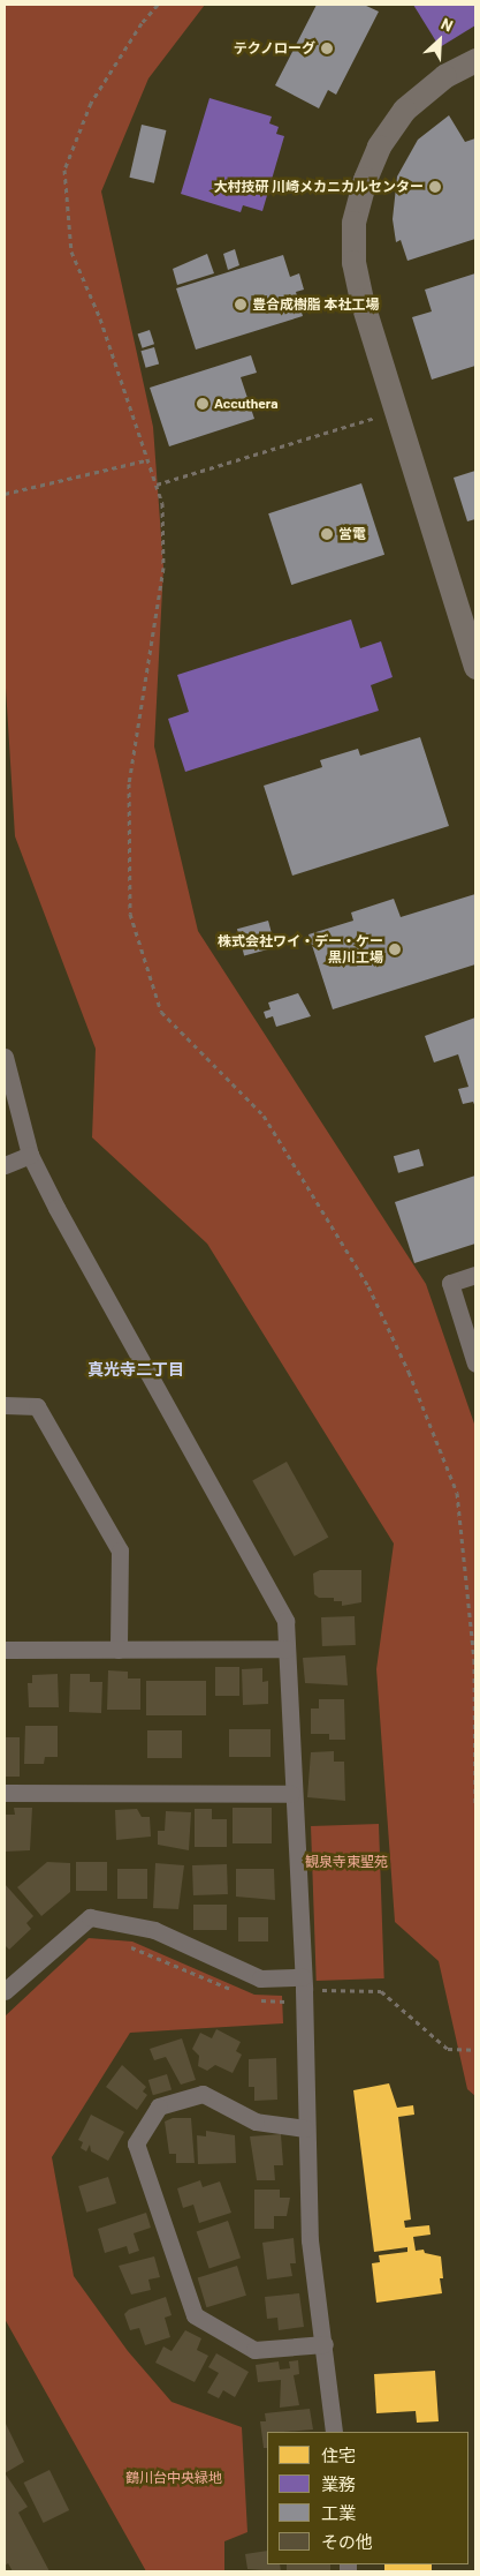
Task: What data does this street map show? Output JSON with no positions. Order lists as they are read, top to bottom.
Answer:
{
  "districts": ["真光寺二丁目"],
  "parks": ["観泉寺東聖苑", "鶴川台中央緑地"],
  "places": [
    "テクノローグ",
    "大村技研 川崎メカニカルセンター",
    "豊合成樹脂 本社工場",
    "Accuthera",
    "営電",
    "株式会社ワイ・デー・ケー 黒川工場"
  ],
  "legend": [
    "住宅",
    "業務",
    "工業",
    "その他"
  ],
  "north": "top right"
}
